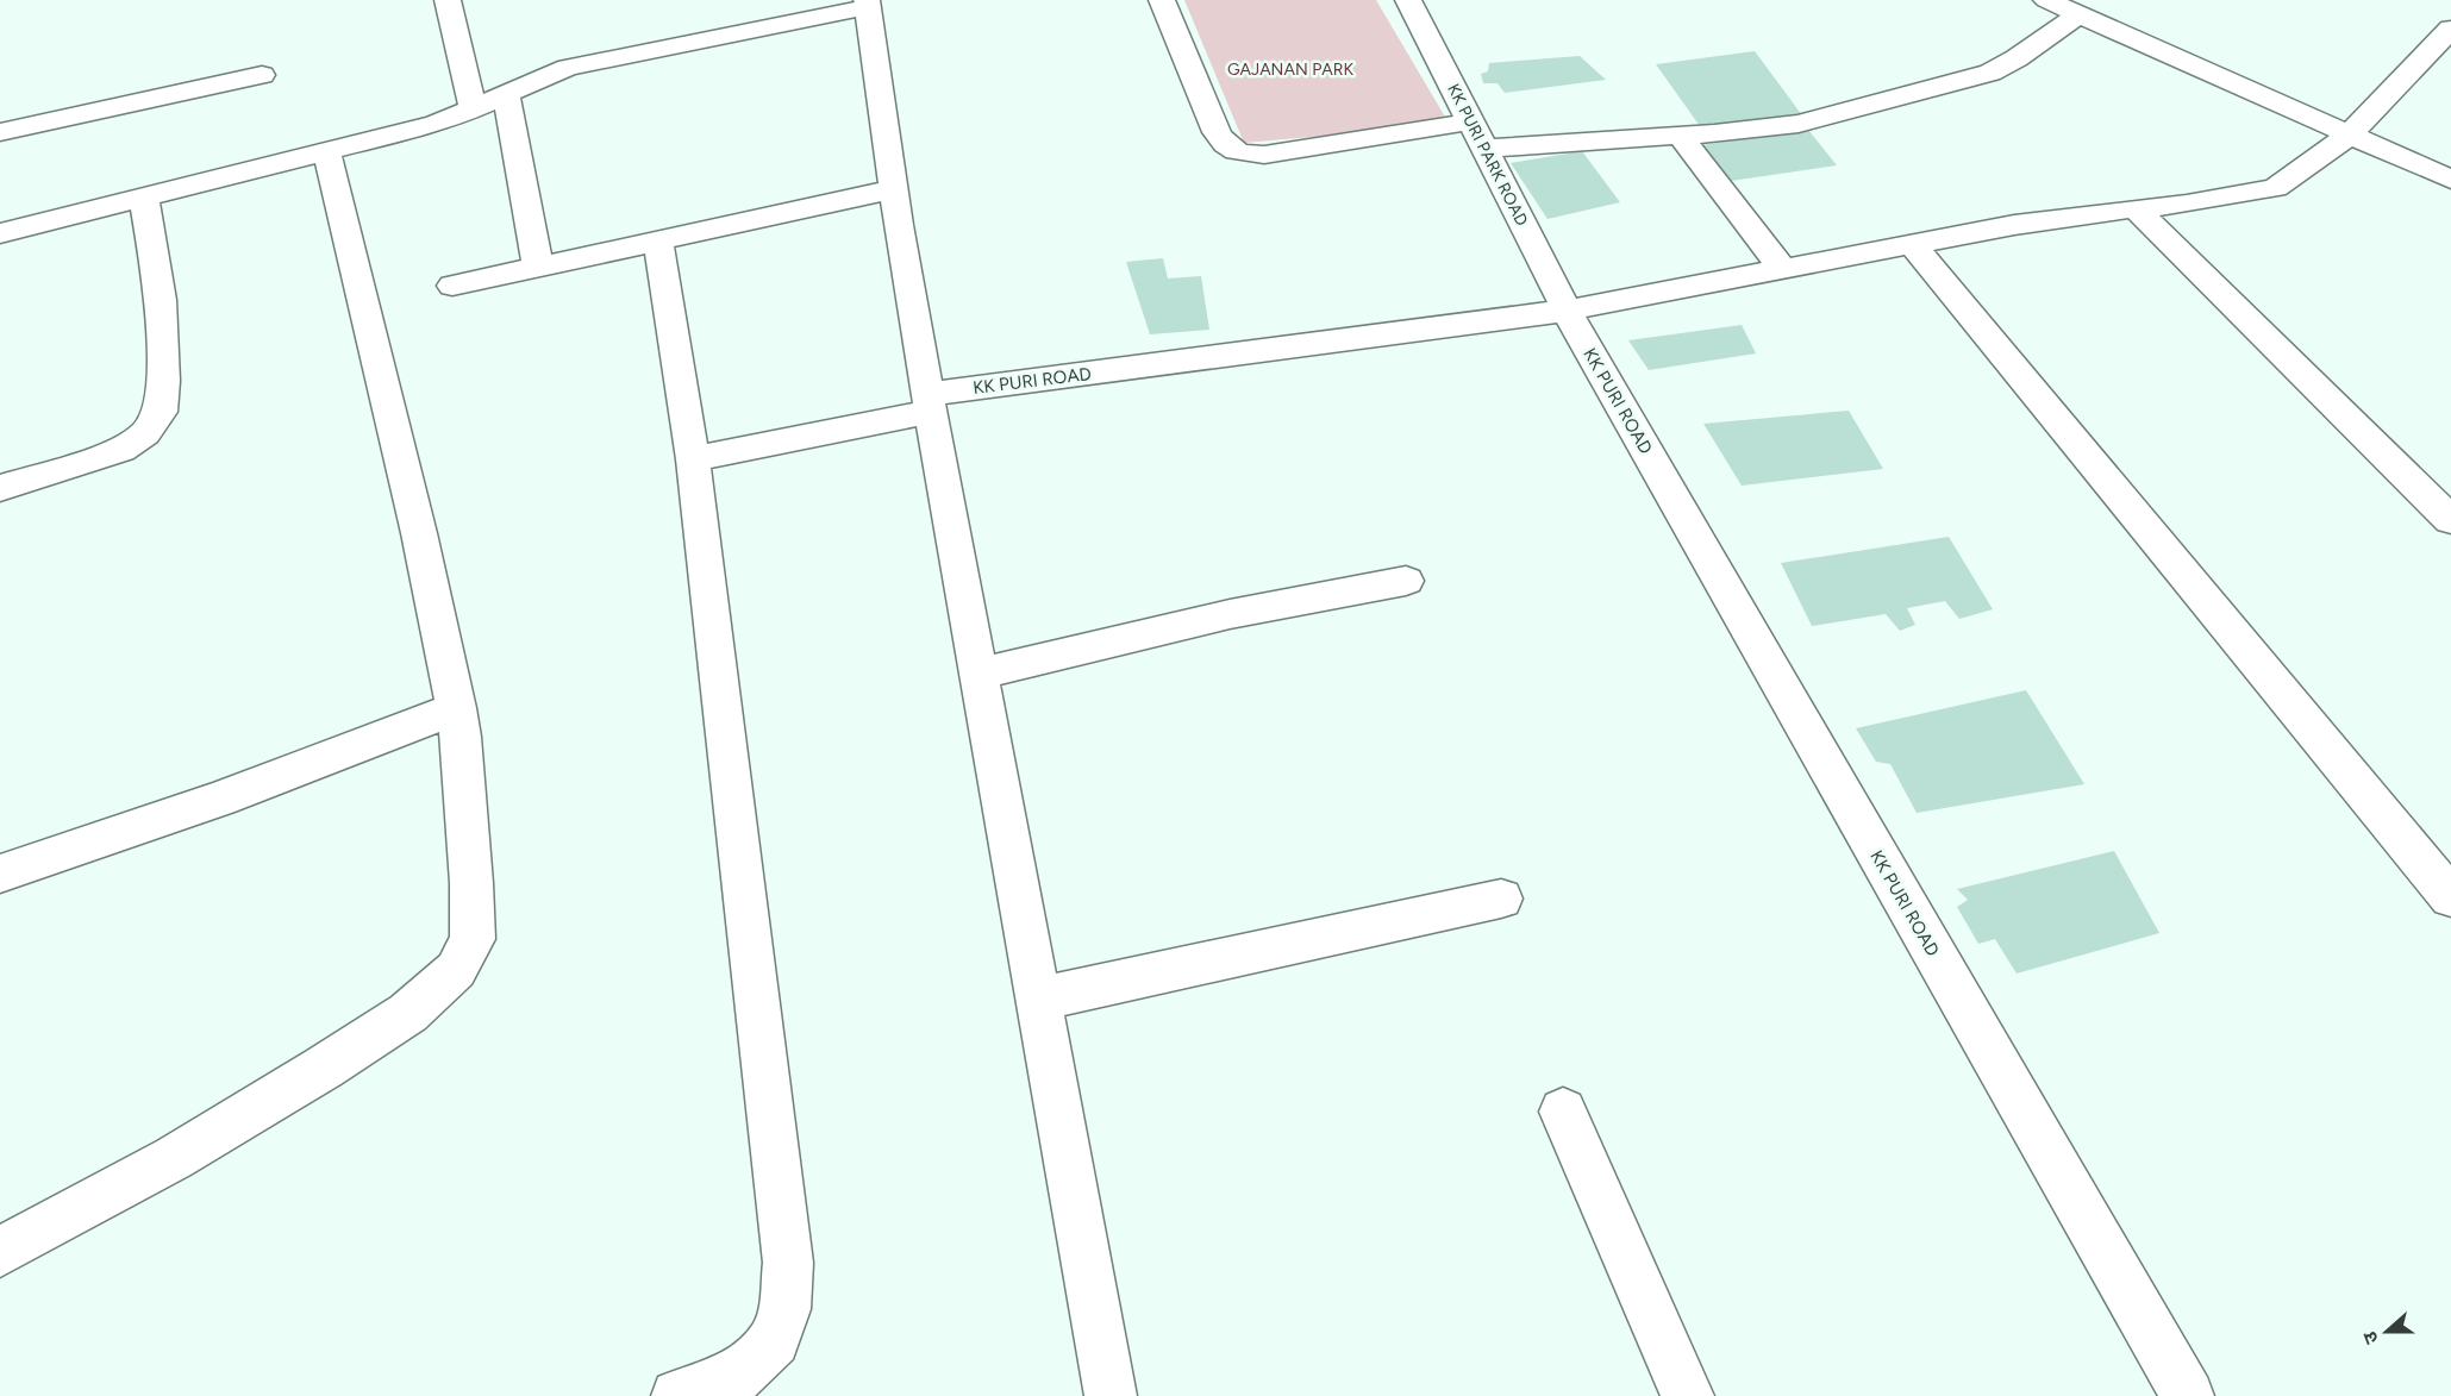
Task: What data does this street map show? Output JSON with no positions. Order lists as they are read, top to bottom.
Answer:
{
  "streets": {
    "street": ["KK PURI PARK ROAD", "KK PURI ROAD"]
  },
  "crossings": [
    ["KK PURI PARK ROAD", "KK PURI ROAD"]
  ],
  "parks": ["GAJANAN PARK"],
  "north": "left"
}
